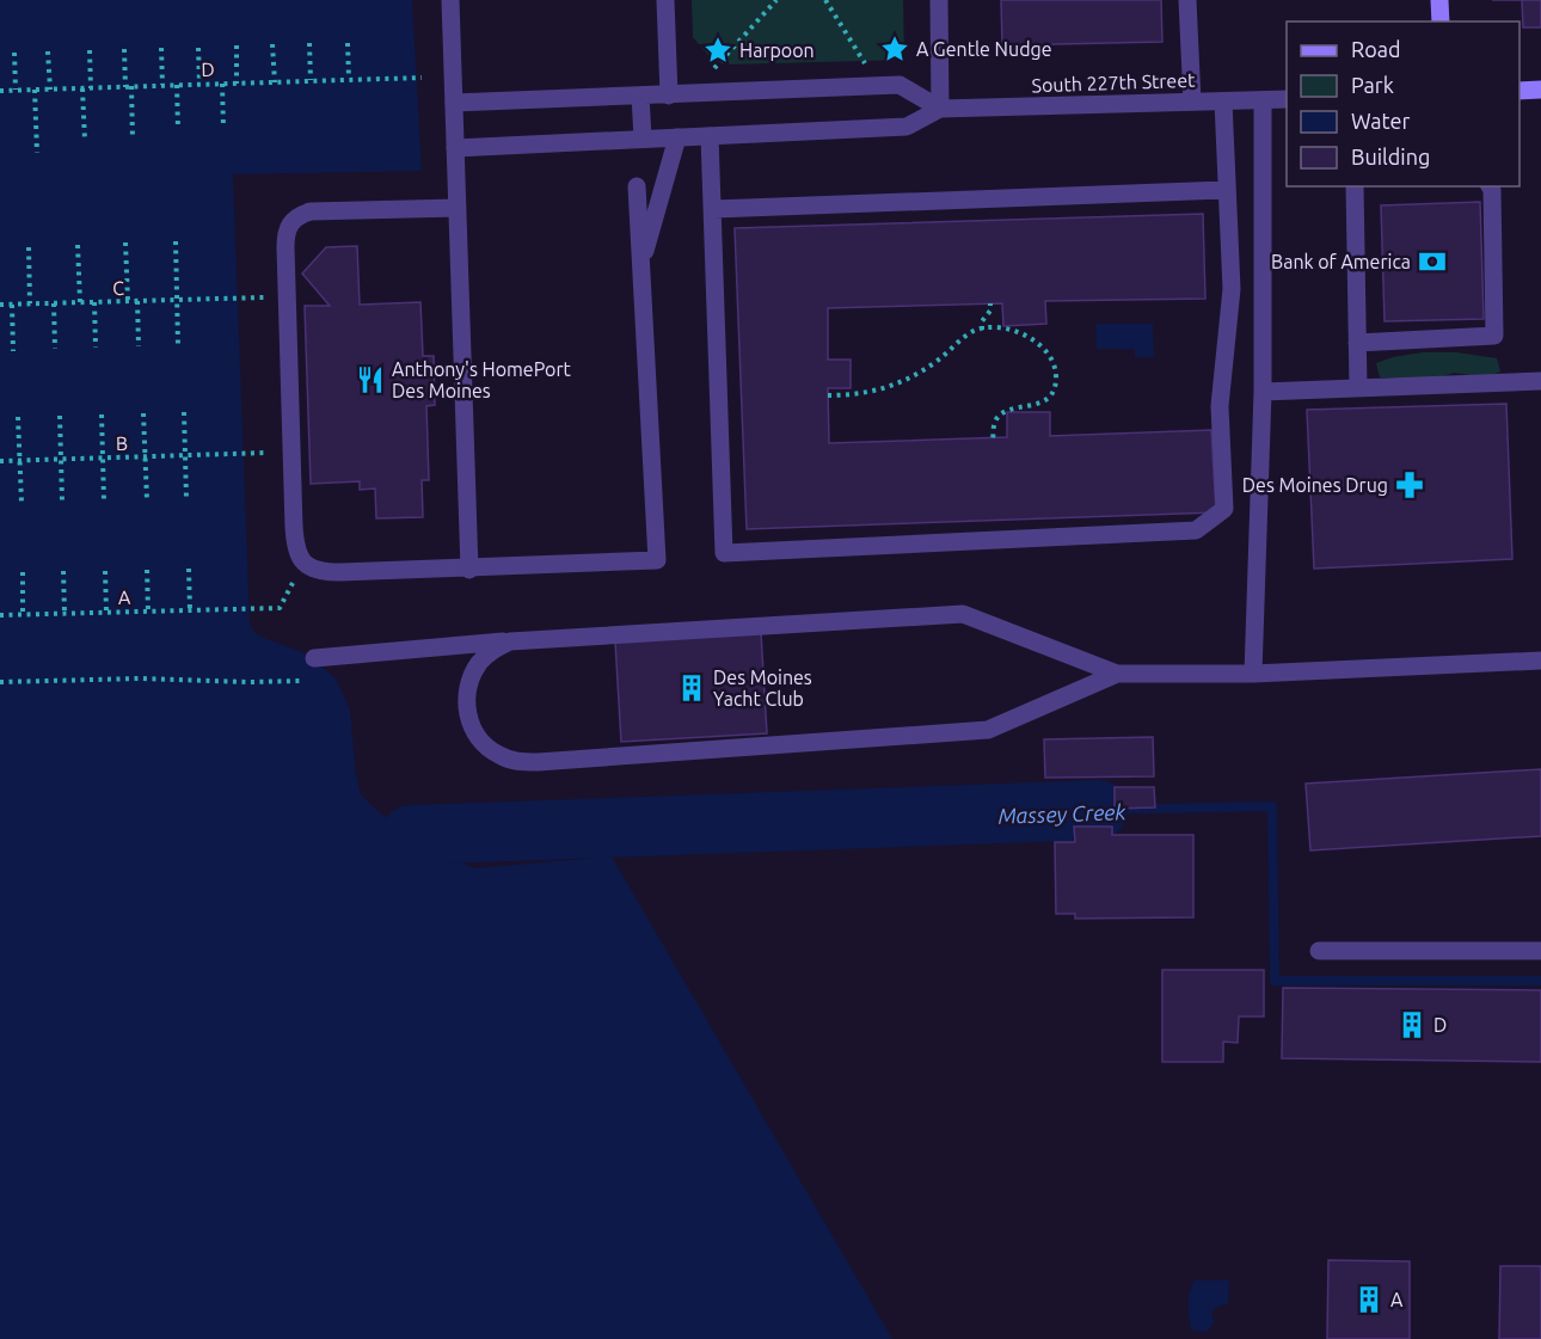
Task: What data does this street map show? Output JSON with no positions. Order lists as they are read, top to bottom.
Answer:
{
  "streets": {
    "street": ["South 227th Street"],
    "path": [
      "D",
      "C",
      "B",
      "A"
    ]
  },
  "water": ["Massey Creek"],
  "places": {
    "place": ["A Gentle Nudge", "Harpoon"],
    "bank": ["Bank of America"],
    "restaurant": ["Anthony's HomePort Des Moines"],
    "pharmacy": ["Des Moines Drug"],
    "building": ["Des Moines Yacht Club", "D", "A"]
  },
  "legend": [
    "Road",
    "Park",
    "Water",
    "Building"
  ]
}
